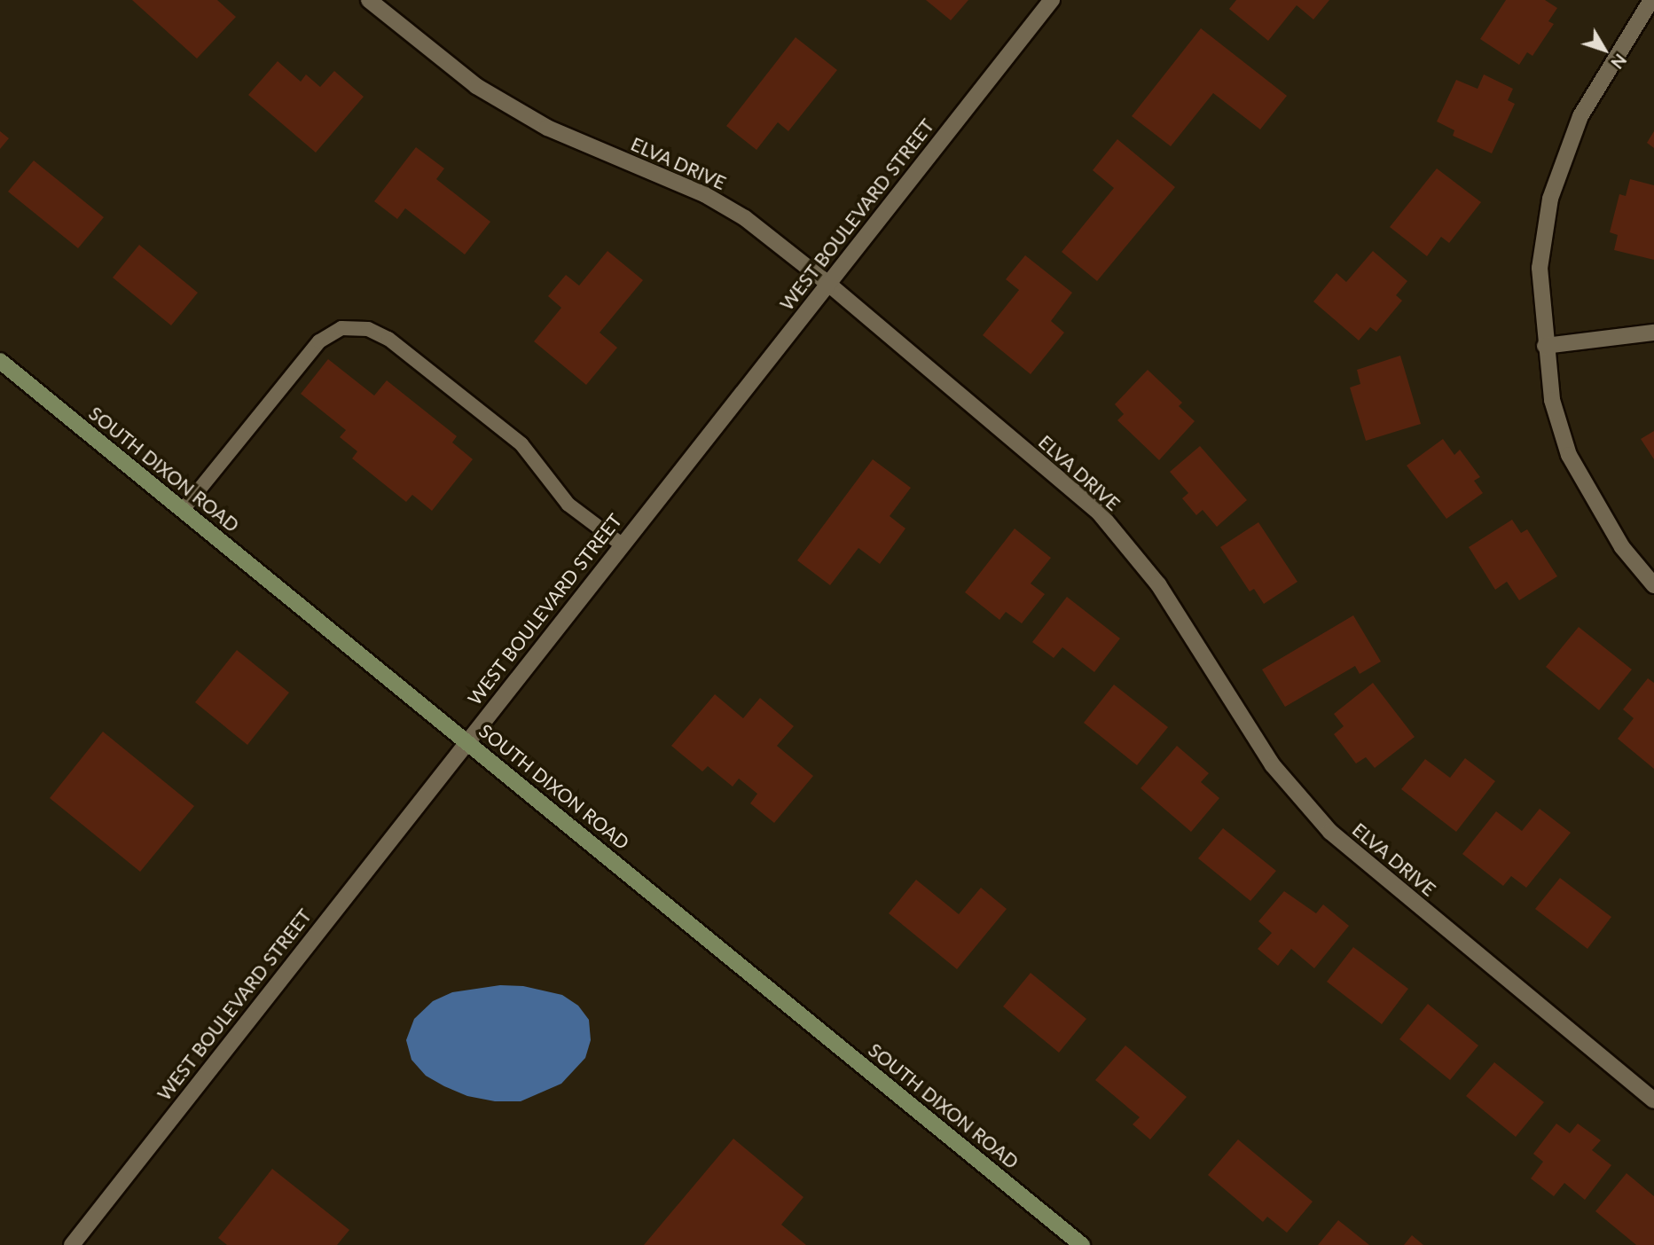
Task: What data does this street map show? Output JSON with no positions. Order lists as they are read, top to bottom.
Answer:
{
  "streets": {
    "main road": ["SOUTH DIXON ROAD"],
    "street": ["ELVA DRIVE", "WEST BOULEVARD STREET"]
  },
  "crossings": [
    ["ELVA DRIVE", "WEST BOULEVARD STREET"],
    ["WEST BOULEVARD STREET", "SOUTH DIXON ROAD"]
  ],
  "north": "bottom right"
}
